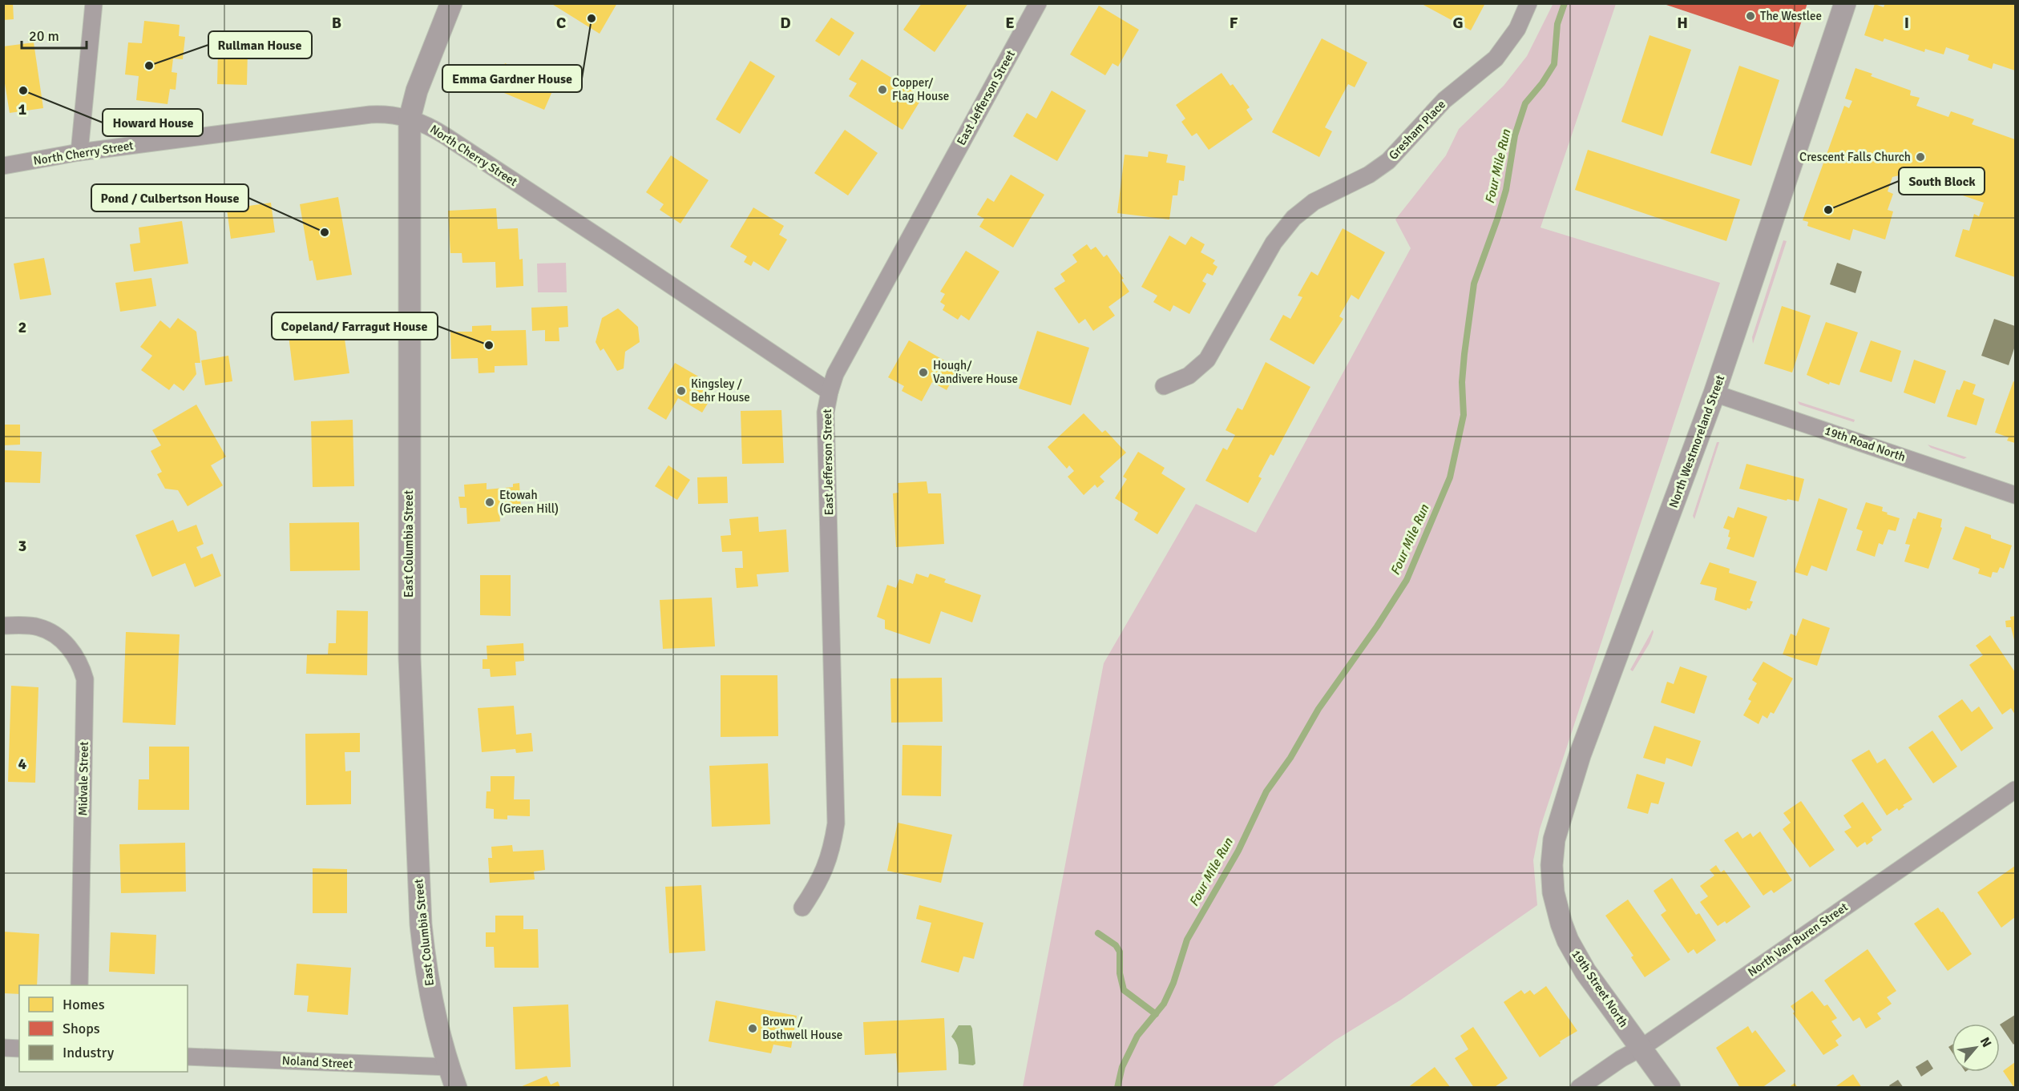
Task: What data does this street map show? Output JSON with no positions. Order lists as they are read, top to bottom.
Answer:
{
  "streets": {
    "street": [
      "East Jefferson Street",
      "Gresham Place",
      "North Cherry Street",
      "North Westmoreland Street",
      "19th Road North",
      "East Columbia Street",
      "Midvale Street",
      "North Van Buren Street",
      "19th Street North",
      "Noland Street"
    ]
  },
  "crossings": [
    ["East Jefferson Street", "North Cherry Street"],
    ["North Cherry Street", "East Columbia Street"],
    ["North Westmoreland Street", "19th Road North"],
    ["North Westmoreland Street", "19th Street North"],
    ["East Columbia Street", "Noland Street"],
    ["North Van Buren Street", "19th Street North"]
  ],
  "water": ["Four Mile Run"],
  "places": [
    "The Westlee",
    "Emma Gardner House",
    "Rullman House",
    "Copper/ Flag House",
    "Howard House",
    "Crescent Falls Church",
    "South Block",
    "Pond / Culbertson House",
    "Copeland/ Farragut House",
    "Hough/ Vandivere House",
    "Kingsley / Behr House",
    "Etowah (Green Hill)",
    "Brown / Bothwell House"
  ],
  "legend": ["Homes", "Shops", "Industry"],
  "scale_bar": "20 m",
  "north": "top right",
  "grid": {
    "columns": [
      "B",
      "C",
      "D",
      "E",
      "F",
      "G",
      "H",
      "I"
    ],
    "rows": [
      "1",
      "2",
      "3",
      "4"
    ]
  }
}
